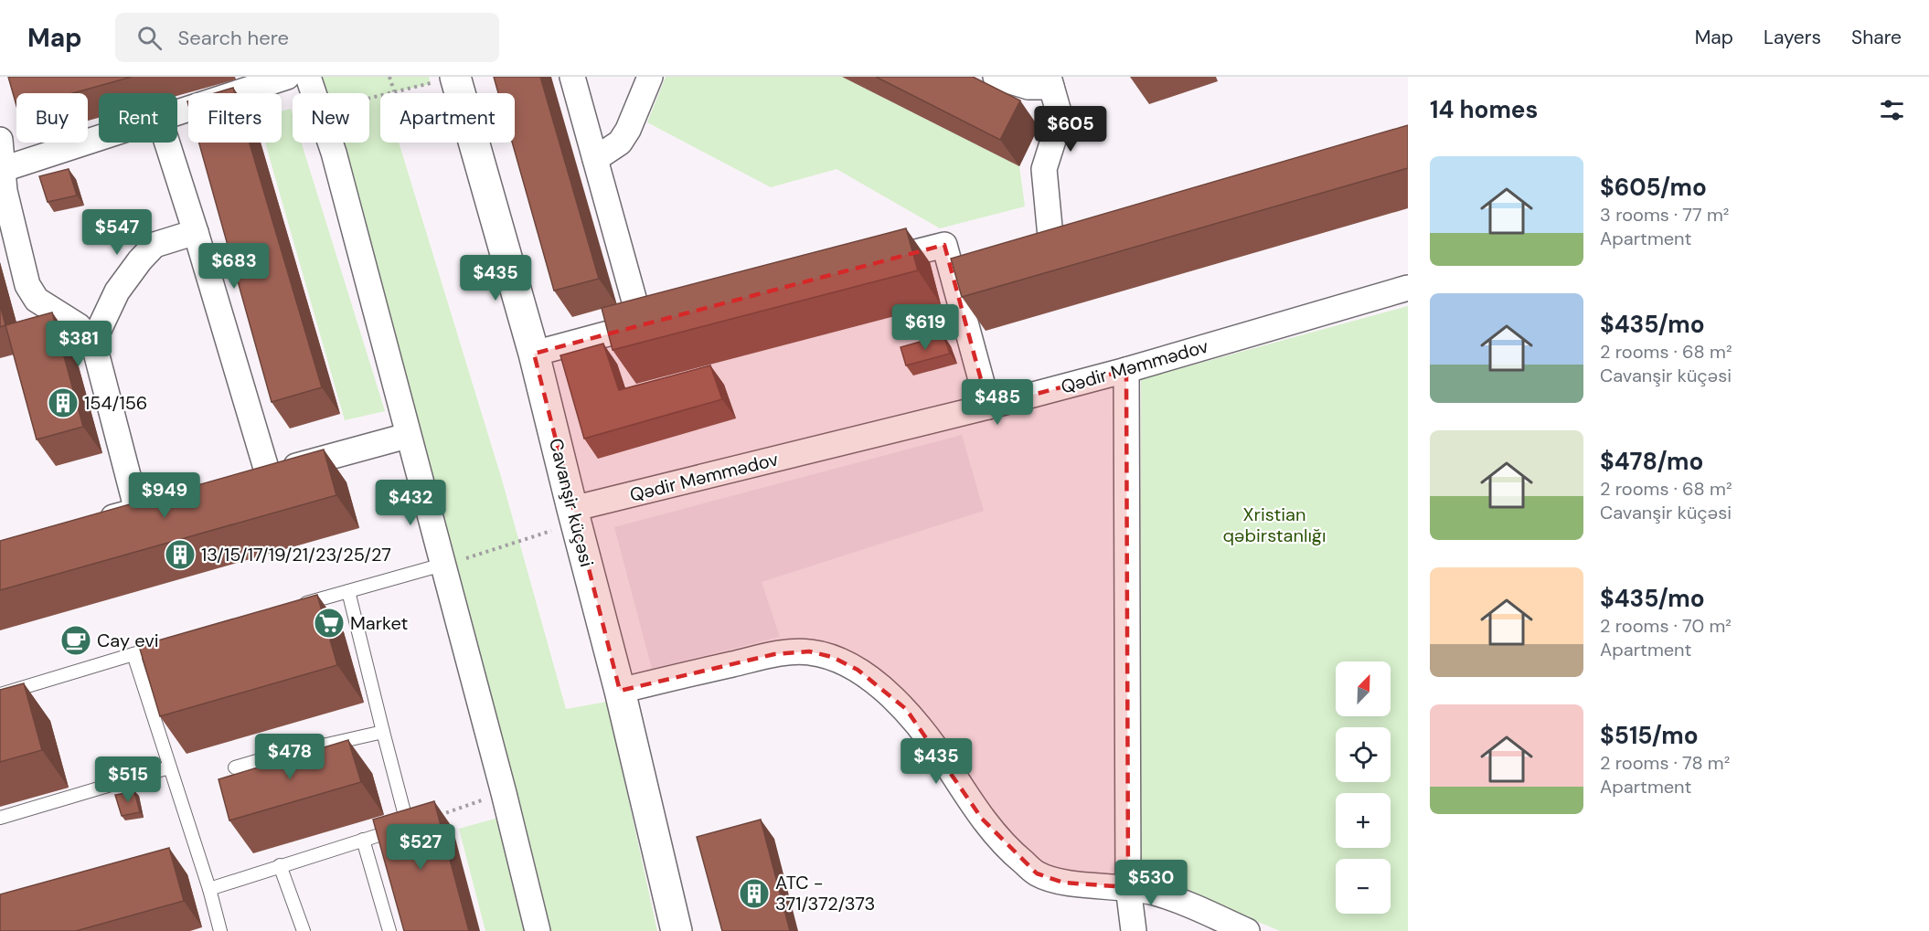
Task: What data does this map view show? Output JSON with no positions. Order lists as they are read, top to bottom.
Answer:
{
  "streets": {
    "street": ["Qədir Məmmədov", "Cavanşir küçəsi"]
  },
  "crossings": [
    ["Qədir Məmmədov", "Cavanşir küçəsi"]
  ],
  "parks": ["Xristian qəbirstanlığı"],
  "places": {
    "building": ["154/156", "13/15/17/19/21/23/25/27", "ATC - 371/372/373"],
    "supermarket": ["Market"],
    "cafe": ["Cay evi"]
  },
  "north": "top right",
  "page": {
    "header": "Map",
    "search": "Search here",
    "nav": ["Map", "Layers", "Share"],
    "heading": "14 homes",
    "chip": [
      "Buy",
      "Rent",
      "Filters",
      "New",
      "Apartment"
    ],
    "price": [
      "$605",
      "$547",
      "$683",
      "$435",
      "$619",
      "$381",
      "$485",
      "$949",
      "$432",
      "$478",
      "$435",
      "$515",
      "$527",
      "$530"
    ],
    "list": [
      {
        "name": "$605/mo",
        "note": "3 rooms · 77 m² · Apartment"
      },
      {
        "name": "$435/mo",
        "note": "2 rooms · 68 m² · Cavanşir küçəsi"
      },
      {
        "name": "$478/mo",
        "note": "2 rooms · 68 m² · Cavanşir küçəsi"
      },
      {
        "name": "$435/mo",
        "note": "2 rooms · 70 m² · Apartment"
      },
      {
        "name": "$515/mo",
        "note": "2 rooms · 78 m² · Apartment"
      }
    ],
    "map_buttons": ["+", "−"]
  }
}
